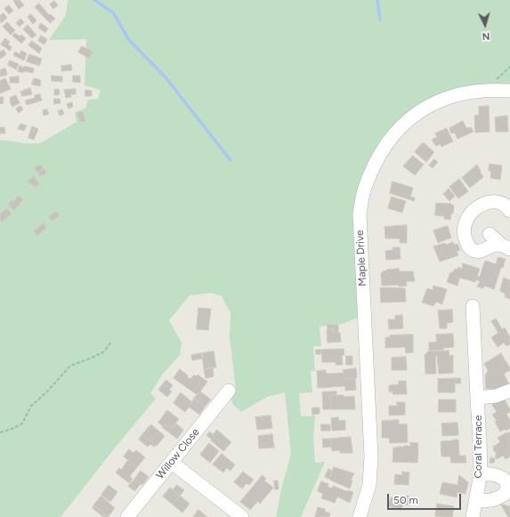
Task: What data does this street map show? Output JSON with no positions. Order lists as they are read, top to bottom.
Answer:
{
  "streets": {
    "street": ["Maple Drive", "Coral Terrace", "Willow Close"]
  },
  "scale_bar": "50 m",
  "north": "bottom"
}
